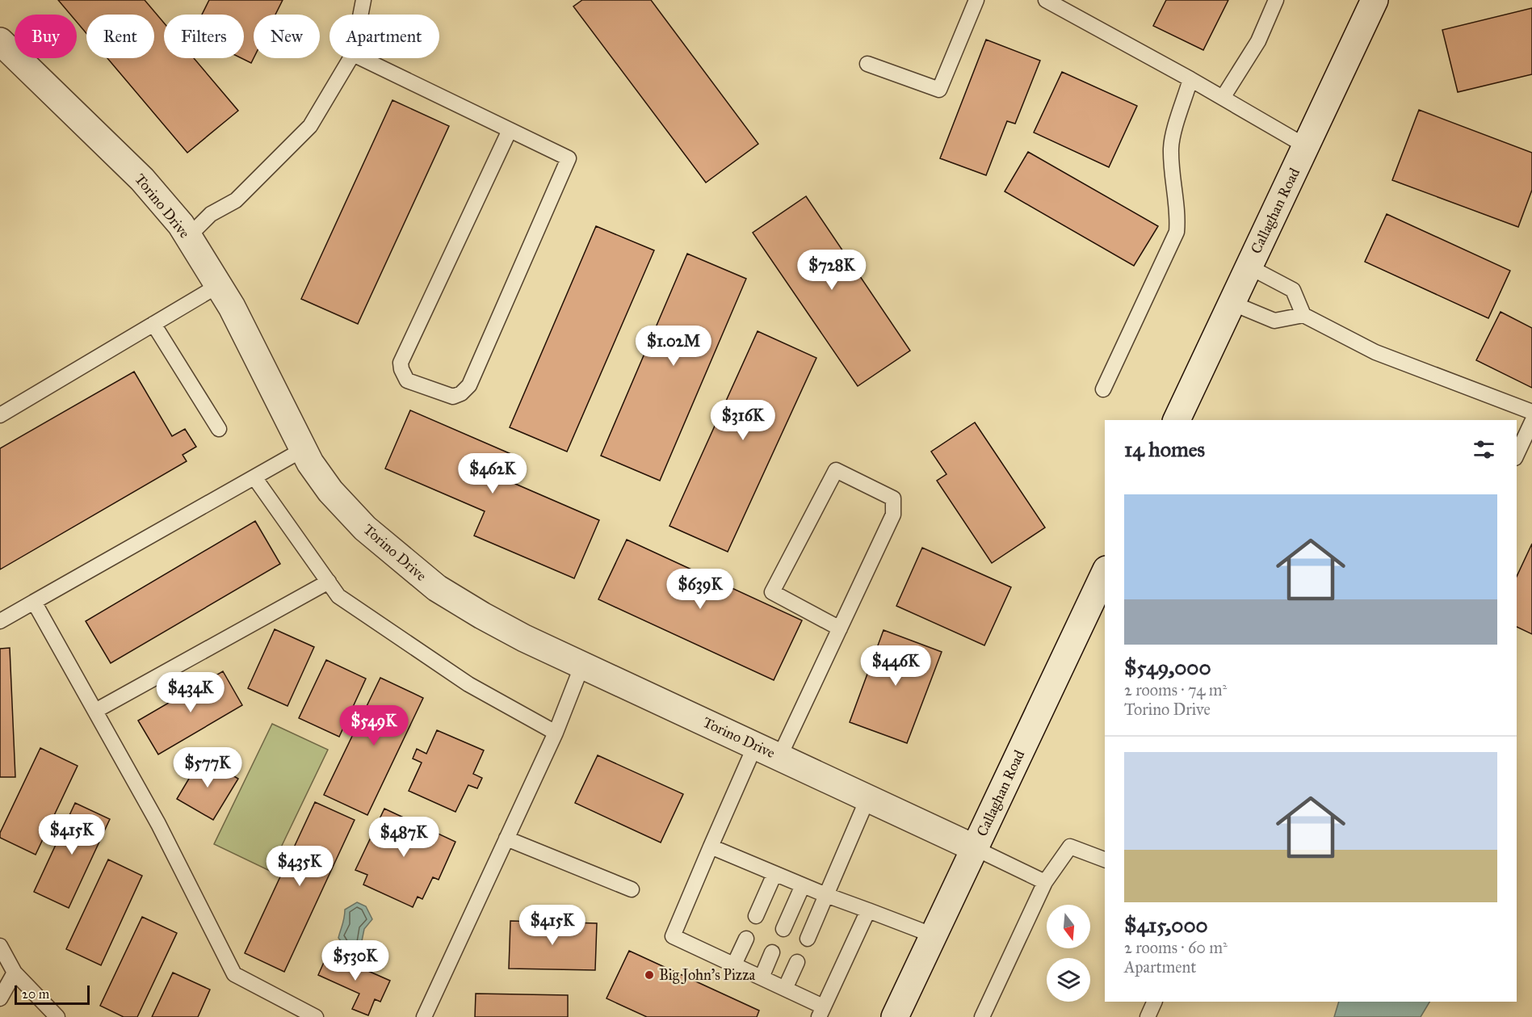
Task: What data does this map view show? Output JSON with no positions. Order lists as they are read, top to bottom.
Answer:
{
  "streets": {
    "street": ["Torino Drive", "Callaghan Road"]
  },
  "crossings": [
    ["Torino Drive", "Callaghan Road"]
  ],
  "places": ["Big John's Pizza"],
  "scale_bar": "20 m",
  "north": "bottom",
  "page": {
    "chip": [
      "Buy",
      "Rent",
      "Filters",
      "New",
      "Apartment"
    ],
    "price": [
      "$728K",
      "$1.02M",
      "$316K",
      "$462K",
      "$639K",
      "$446K",
      "$434K",
      "$549K",
      "$577K",
      "$415K",
      "$487K",
      "$435K",
      "$415K",
      "$530K"
    ],
    "heading": "14 homes",
    "list": [
      {
        "name": "$549,000",
        "note": "2 rooms · 74 m² · Torino Drive"
      },
      {
        "name": "$415,000",
        "note": "2 rooms · 60 m² · Apartment"
      }
    ],
    "scale": "20 m"
  }
}
